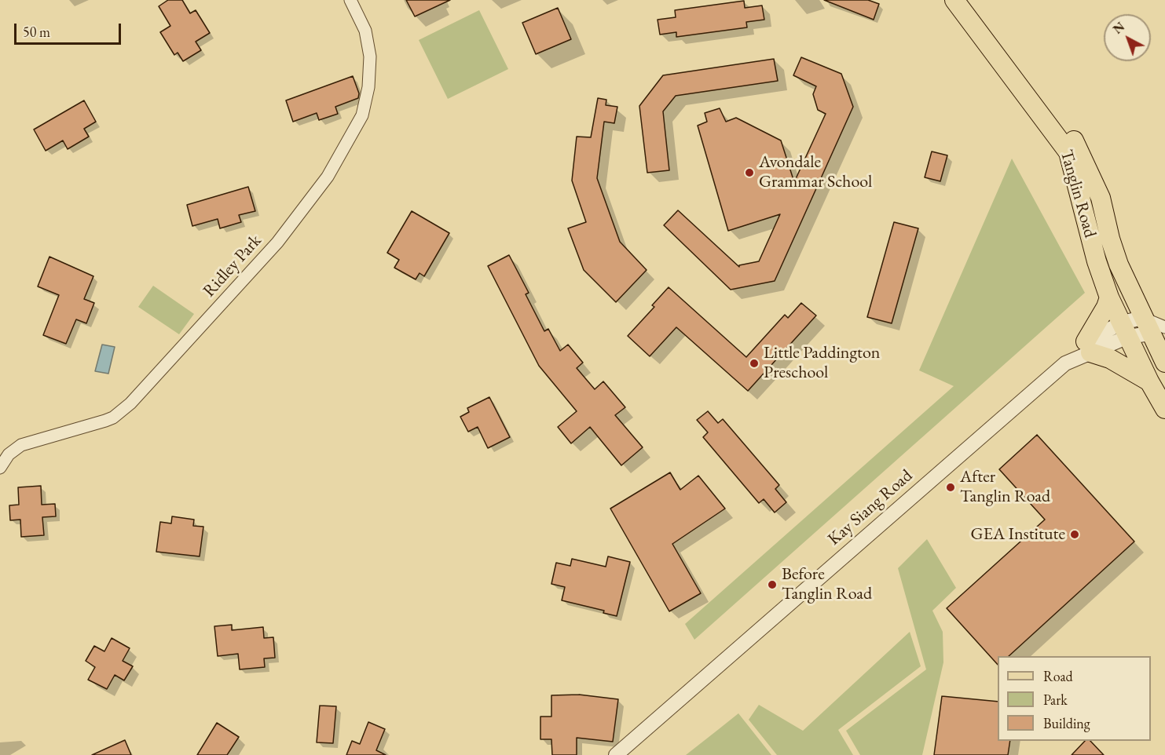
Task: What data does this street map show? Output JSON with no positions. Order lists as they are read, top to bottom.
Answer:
{
  "streets": {
    "main road": ["Tanglin Road"],
    "street": ["Ridley Park", "Kay Siang Road"]
  },
  "crossings": [
    ["Tanglin Road", "Kay Siang Road"]
  ],
  "places": [
    "Avondale Grammar School",
    "Little Paddington Preschool",
    "After Tanglin Road",
    "GEA Institute",
    "Before Tanglin Road"
  ],
  "legend": ["Road", "Park", "Building"],
  "scale_bar": "50 m",
  "north": "top left"
}
